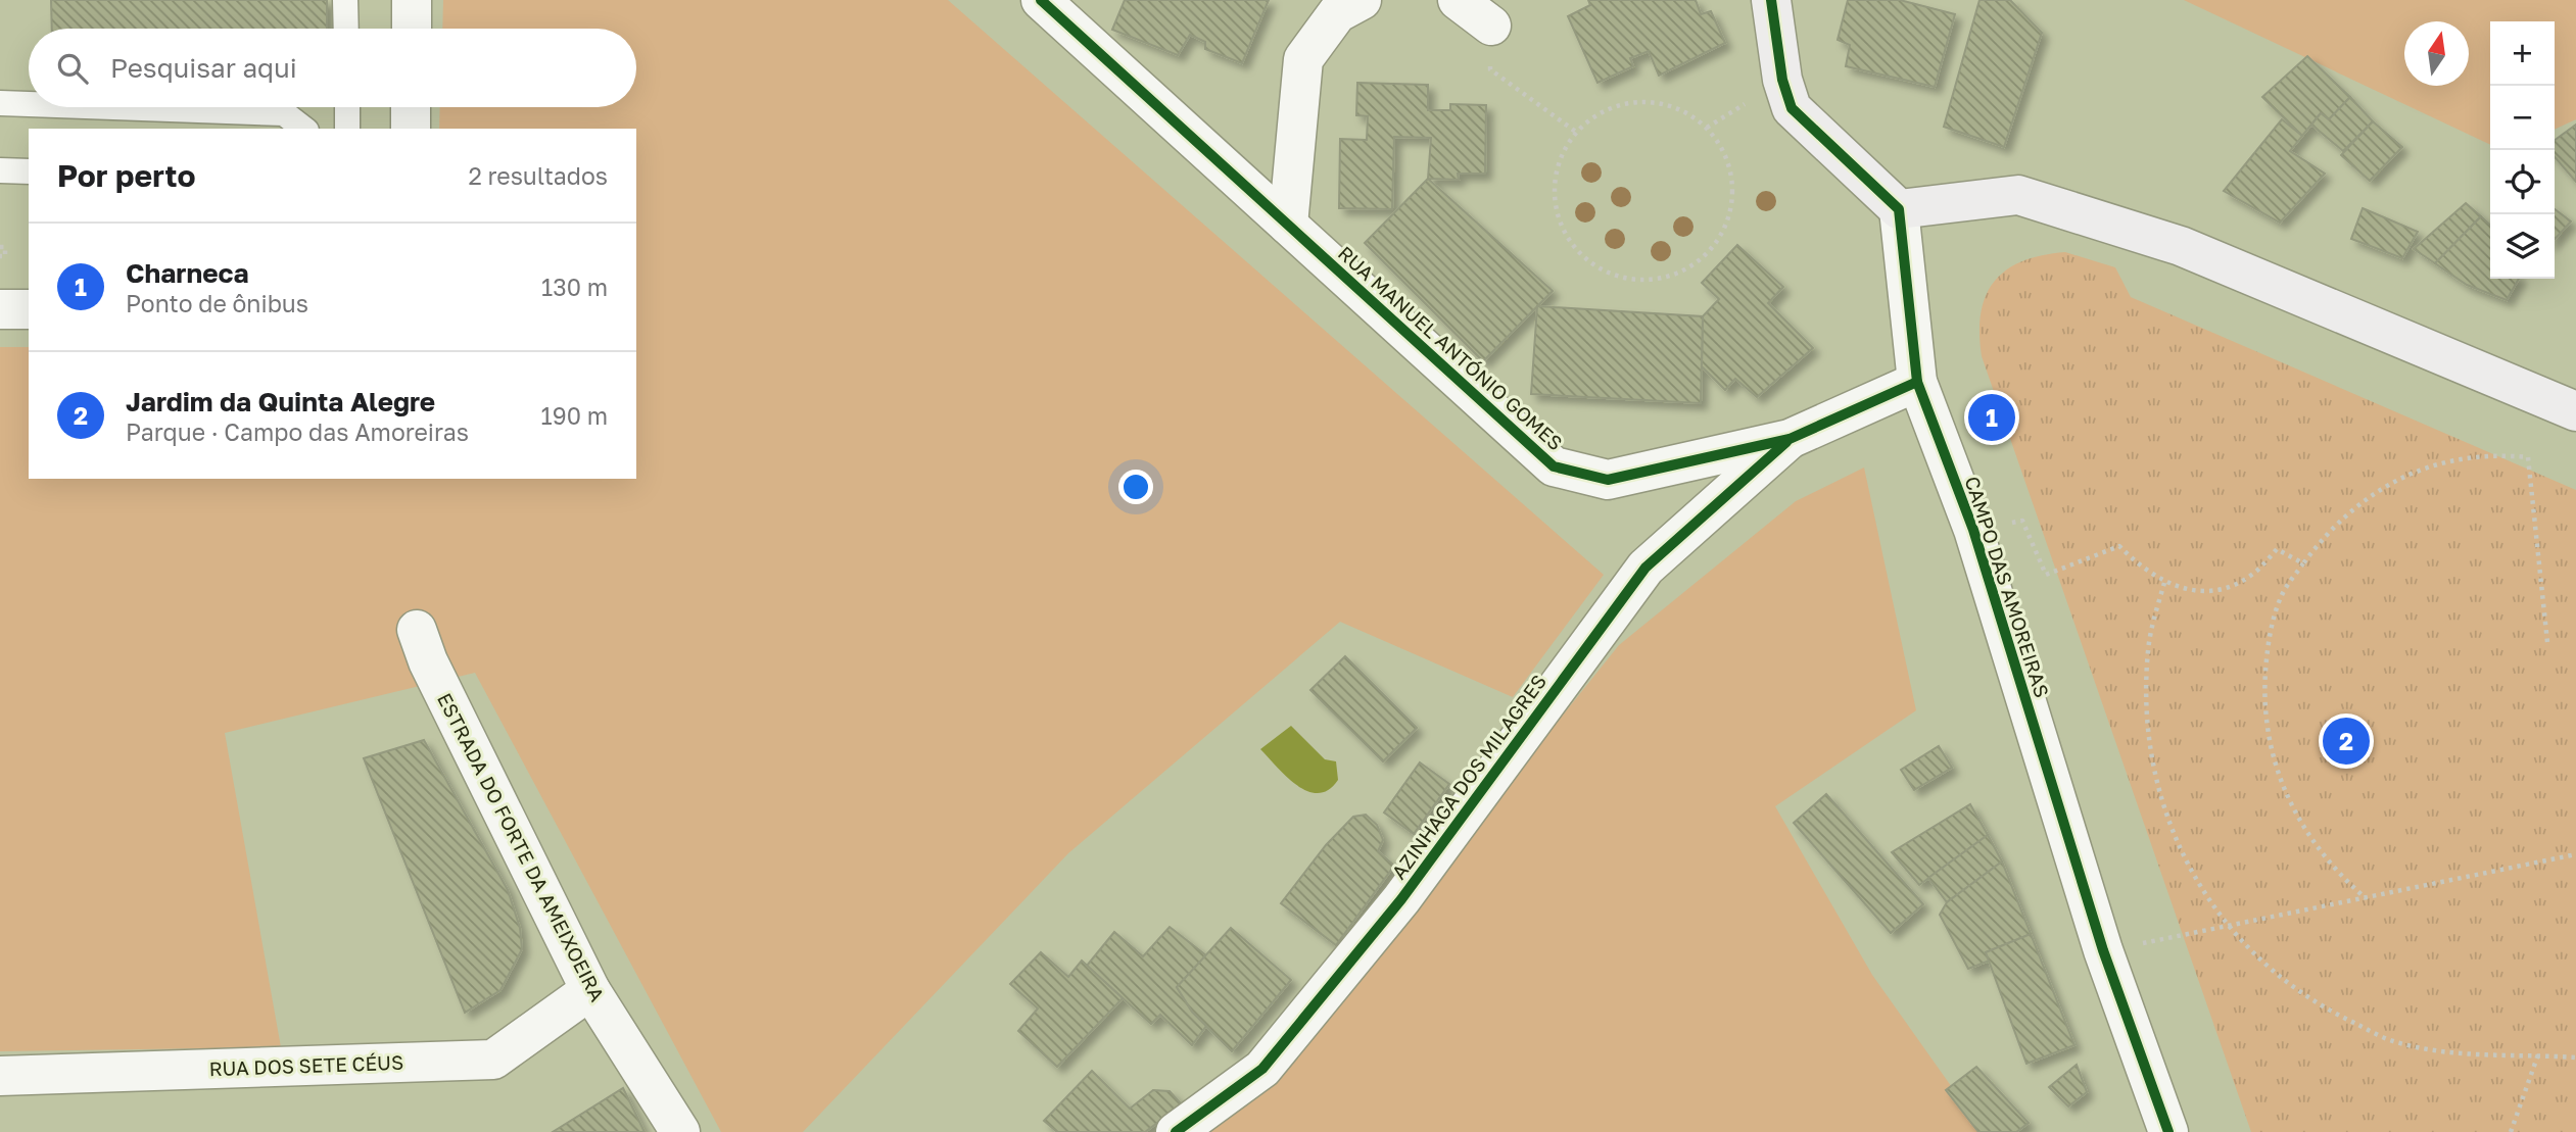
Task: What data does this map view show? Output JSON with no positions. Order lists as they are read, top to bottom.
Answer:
{
  "streets": {
    "street": [
      "RUA MANUEL ANTÓNIO GOMES",
      "CAMPO DAS AMOREIRAS",
      "AZINHAGA DOS MILAGRES",
      "ESTRADA DO FORTE DA AMEIXOEIRA",
      "RUA DOS SETE CÉUS"
    ]
  },
  "crossings": [
    ["RUA MANUEL ANTÓNIO GOMES", "CAMPO DAS AMOREIRAS"],
    ["RUA MANUEL ANTÓNIO GOMES", "AZINHAGA DOS MILAGRES"],
    ["ESTRADA DO FORTE DA AMEIXOEIRA", "RUA DOS SETE CÉUS"]
  ],
  "north": "top",
  "page": {
    "map_buttons": ["+", "−"],
    "search": "Pesquisar aqui",
    "heading": ["Por perto", "2 resultados"],
    "list": [
      {
        "mark": "1",
        "name": "Charneca",
        "note": "Ponto de ônibus",
        "value": "130 m"
      },
      {
        "mark": "2",
        "name": "Jardim da Quinta Alegre",
        "note": "Parque · Campo das Amoreiras",
        "value": "190 m"
      }
    ],
    "pins": ["1", "2"]
  }
}
